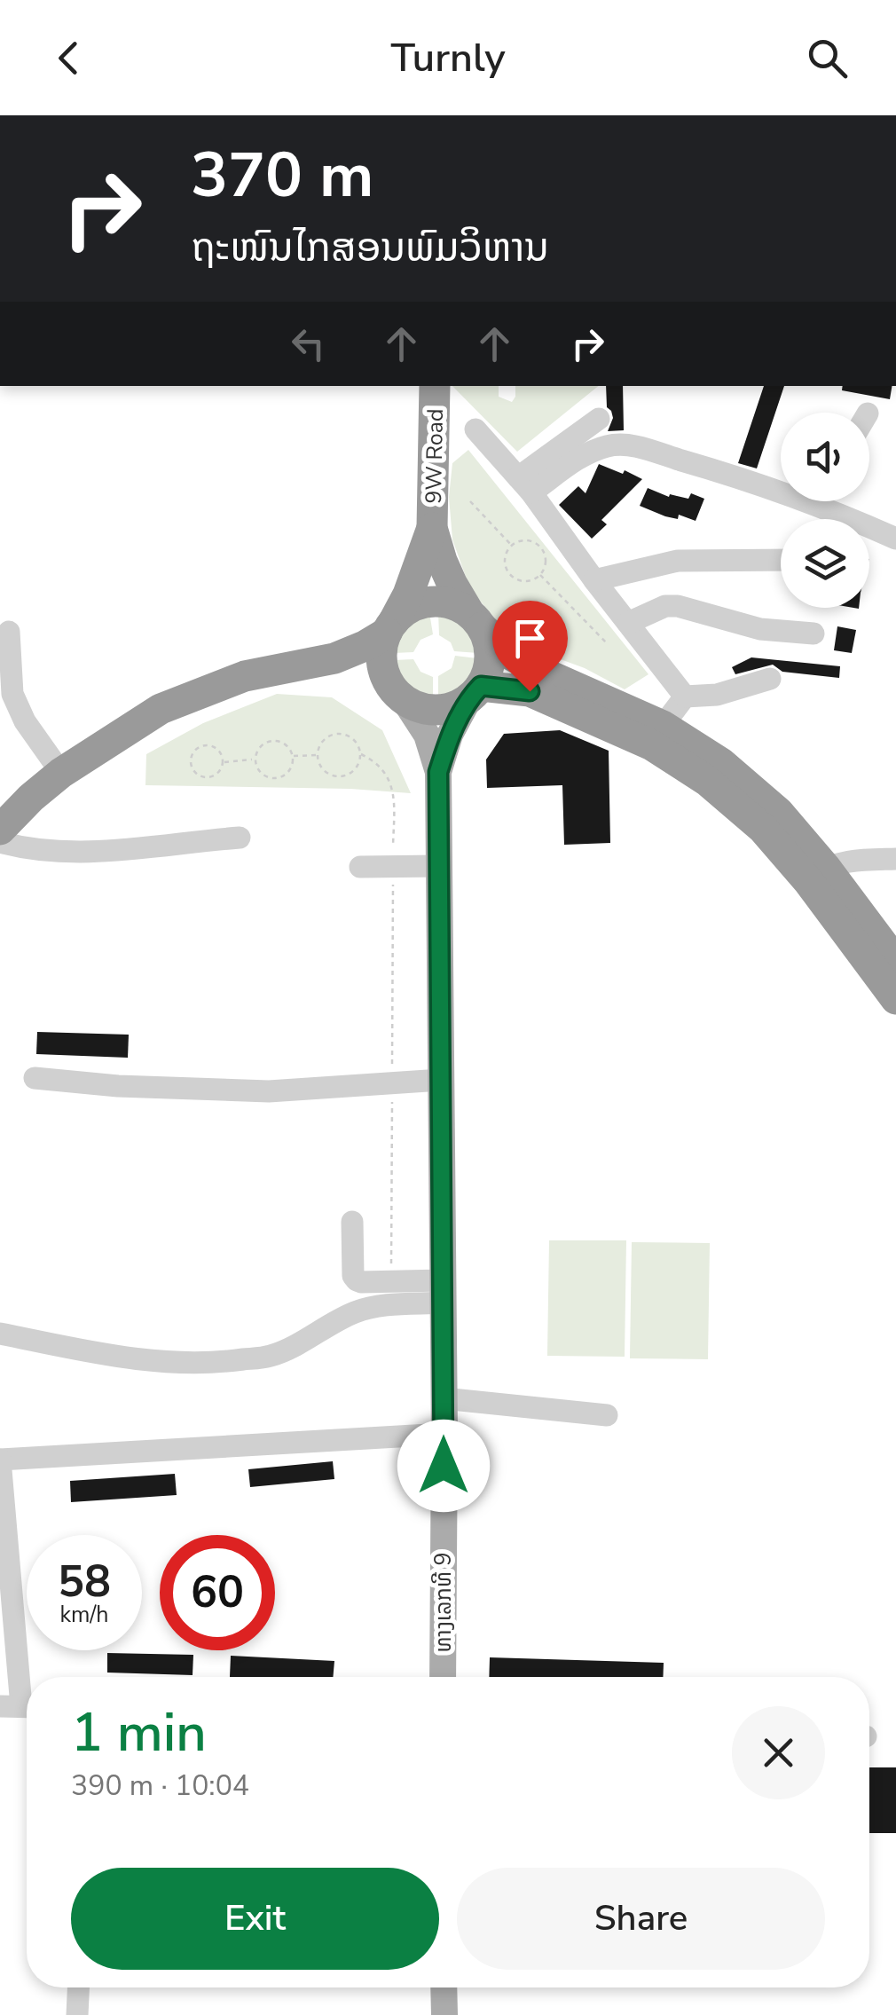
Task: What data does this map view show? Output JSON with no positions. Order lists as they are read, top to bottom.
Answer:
{
  "streets": {
    "highway": ["9W Road"],
    "main road": ["ທາງເລກທີ 9"]
  },
  "page": {
    "header": "Turnly",
    "turn": ["370 m", "ຖະໜົນໄກສອນພົມວິຫານ"],
    "speed": "58 km/h",
    "limit": "60",
    "heading": ["1 min", "390 m · 10:04"],
    "buttons": ["Exit", "Share"]
  }
}
